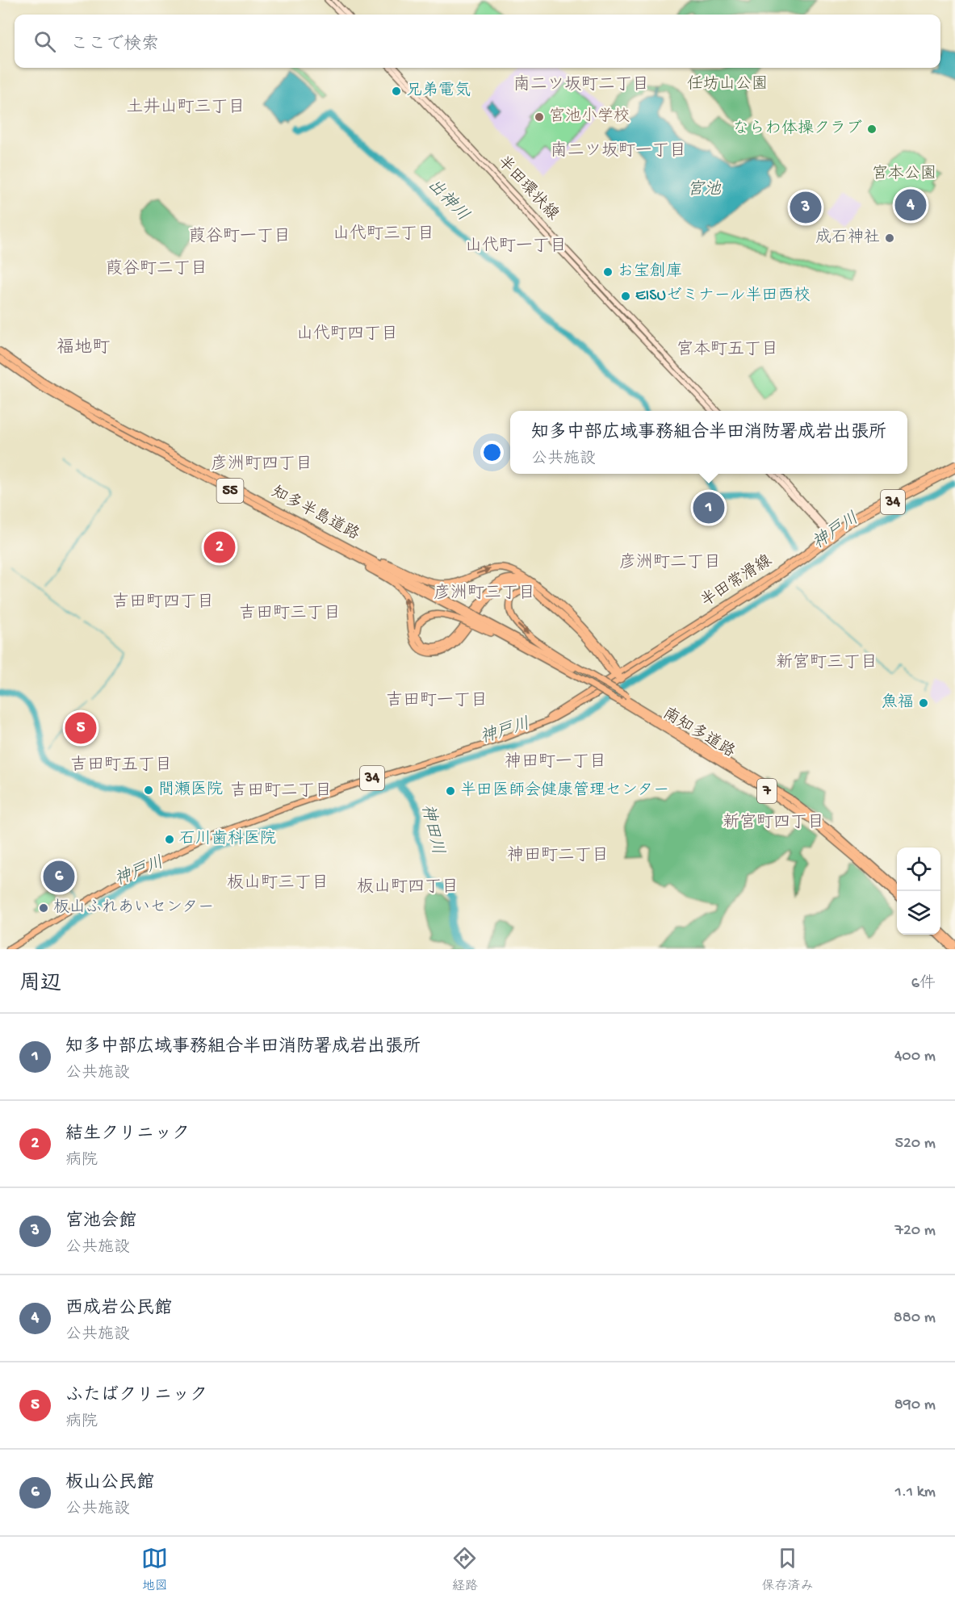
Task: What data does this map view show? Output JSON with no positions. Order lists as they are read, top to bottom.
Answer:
{
  "streets": {
    "highway": [
      "55",
      "知多半島道路",
      "南知多道路",
      "7"
    ],
    "main road": ["半田環状線", "34", "半田常滑線"]
  },
  "crossings": [
    ["知多半島道路", "南知多道路"]
  ],
  "districts": [
    "南二ツ坂町二丁目",
    "土井山町三丁目",
    "南二ツ坂町一丁目",
    "山代町三丁目",
    "葭谷町一丁目",
    "山代町一丁目",
    "葭谷町二丁目",
    "山代町四丁目",
    "福地町",
    "宮本町五丁目",
    "彦洲町四丁目",
    "彦洲町二丁目",
    "彦洲町三丁目",
    "吉田町四丁目",
    "吉田町三丁目",
    "新宮町三丁目",
    "吉田町一丁目",
    "神田町一丁目",
    "吉田町五丁目",
    "吉田町二丁目",
    "新宮町四丁目",
    "神田町二丁目",
    "板山町三丁目",
    "板山町四丁目"
  ],
  "water": [
    "宮池",
    "出神川",
    "神戸川",
    "神田川"
  ],
  "parks": ["任坊山公園", "宮本公園"],
  "places": [
    "兄弟電気",
    "宮池小学校",
    "ならわ体操クラブ",
    "成石神社",
    "お宝創庫",
    "EISUゼミナール半田西校",
    "魚福",
    "間瀬医院",
    "半田医師会健康管理センター",
    "石川歯科医院",
    "板山ふれあいセンター"
  ],
  "page": {
    "search": "ここで検索",
    "pins": [
      "4",
      "3",
      "1",
      "2",
      "5",
      "6"
    ],
    "popup": ["知多中部広域事務組合半田消防署成岩出張所", "公共施設"],
    "heading": ["周辺", "6件"],
    "list": [
      {
        "mark": "1",
        "name": "知多中部広域事務組合半田消防署成岩出張所",
        "note": "公共施設",
        "value": "400 m"
      },
      {
        "mark": "2",
        "name": "結生クリニック",
        "note": "病院",
        "value": "520 m"
      },
      {
        "mark": "3",
        "name": "宮池会館",
        "note": "公共施設",
        "value": "720 m"
      },
      {
        "mark": "4",
        "name": "西成岩公民館",
        "note": "公共施設",
        "value": "880 m"
      },
      {
        "mark": "5",
        "name": "ふたばクリニック",
        "note": "病院",
        "value": "890 m"
      },
      {
        "mark": "6",
        "name": "板山公民館",
        "note": "公共施設",
        "value": "1.1 km"
      }
    ],
    "nav": ["地図", "経路", "保存済み"]
  }
}
